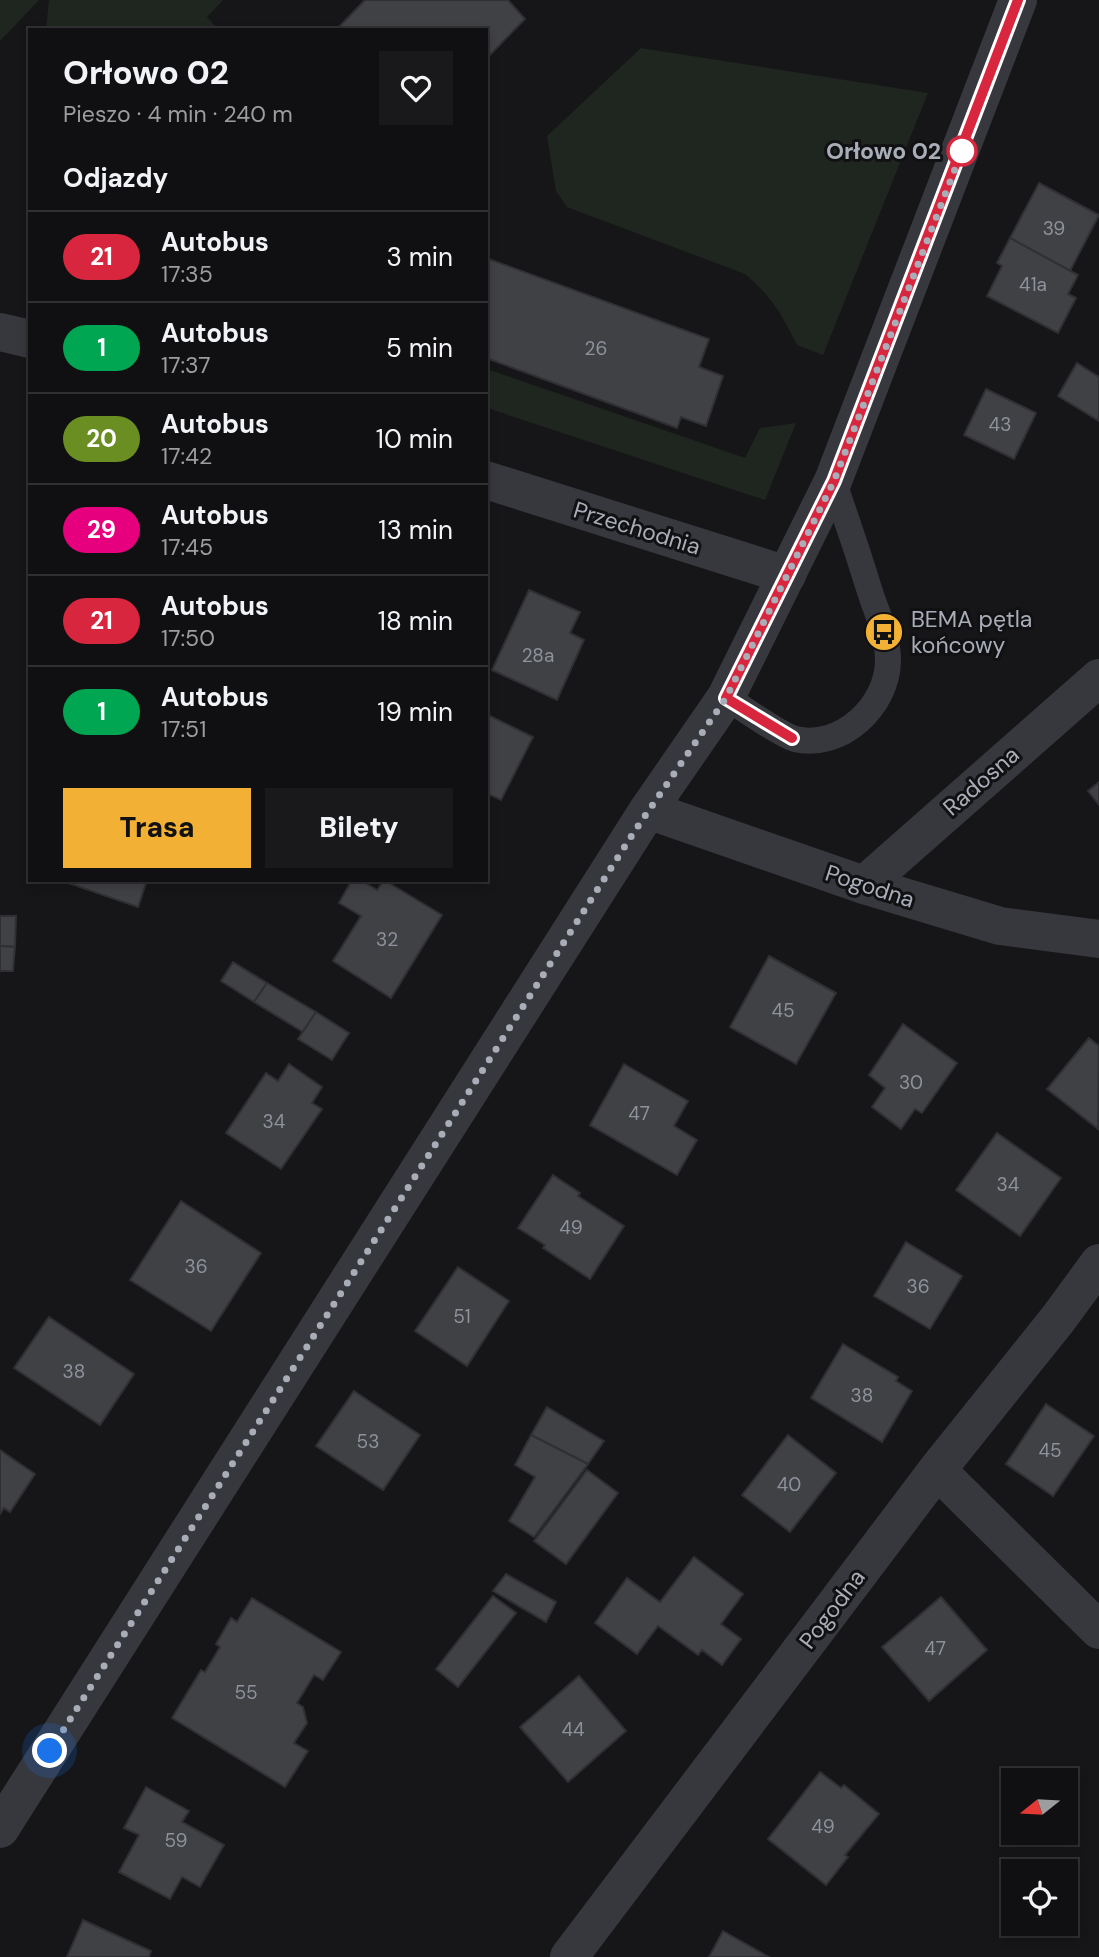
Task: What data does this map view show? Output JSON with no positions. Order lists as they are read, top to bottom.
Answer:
{
  "streets": {
    "street": ["Przechodnia", "Radosna", "Pogodna"]
  },
  "crossings": [
    ["Radosna", "Pogodna"]
  ],
  "places": {
    "other": ["Orłowo 02"],
    "bus stop": ["BEMA pętla końcowy"]
  },
  "lines": ["bus line 21"],
  "house_numbers": [
    "39",
    "41a",
    "26",
    "43",
    "28a",
    "32",
    "45",
    "30",
    "47",
    "34",
    "34",
    "49",
    "36",
    "36",
    "51",
    "38",
    "38",
    "53",
    "45",
    "40",
    "47",
    "55",
    "44",
    "49",
    "59"
  ],
  "north": "left",
  "page": {
    "heading": [
      ["Orłowo 02", "Pieszo · 4 min · 240 m"],
      "Odjazdy"
    ],
    "list": [
      {
        "mark": "21",
        "name": "Autobus",
        "note": "17:35",
        "value": "3 min"
      },
      {
        "mark": "1",
        "name": "Autobus",
        "note": "17:37",
        "value": "5 min"
      },
      {
        "mark": "20",
        "name": "Autobus",
        "note": "17:42",
        "value": "10 min"
      },
      {
        "mark": "29",
        "name": "Autobus",
        "note": "17:45",
        "value": "13 min"
      },
      {
        "mark": "21",
        "name": "Autobus",
        "note": "17:50",
        "value": "18 min"
      },
      {
        "mark": "1",
        "name": "Autobus",
        "note": "17:51",
        "value": "19 min"
      }
    ],
    "buttons": ["Trasa", "Bilety"]
  }
}
